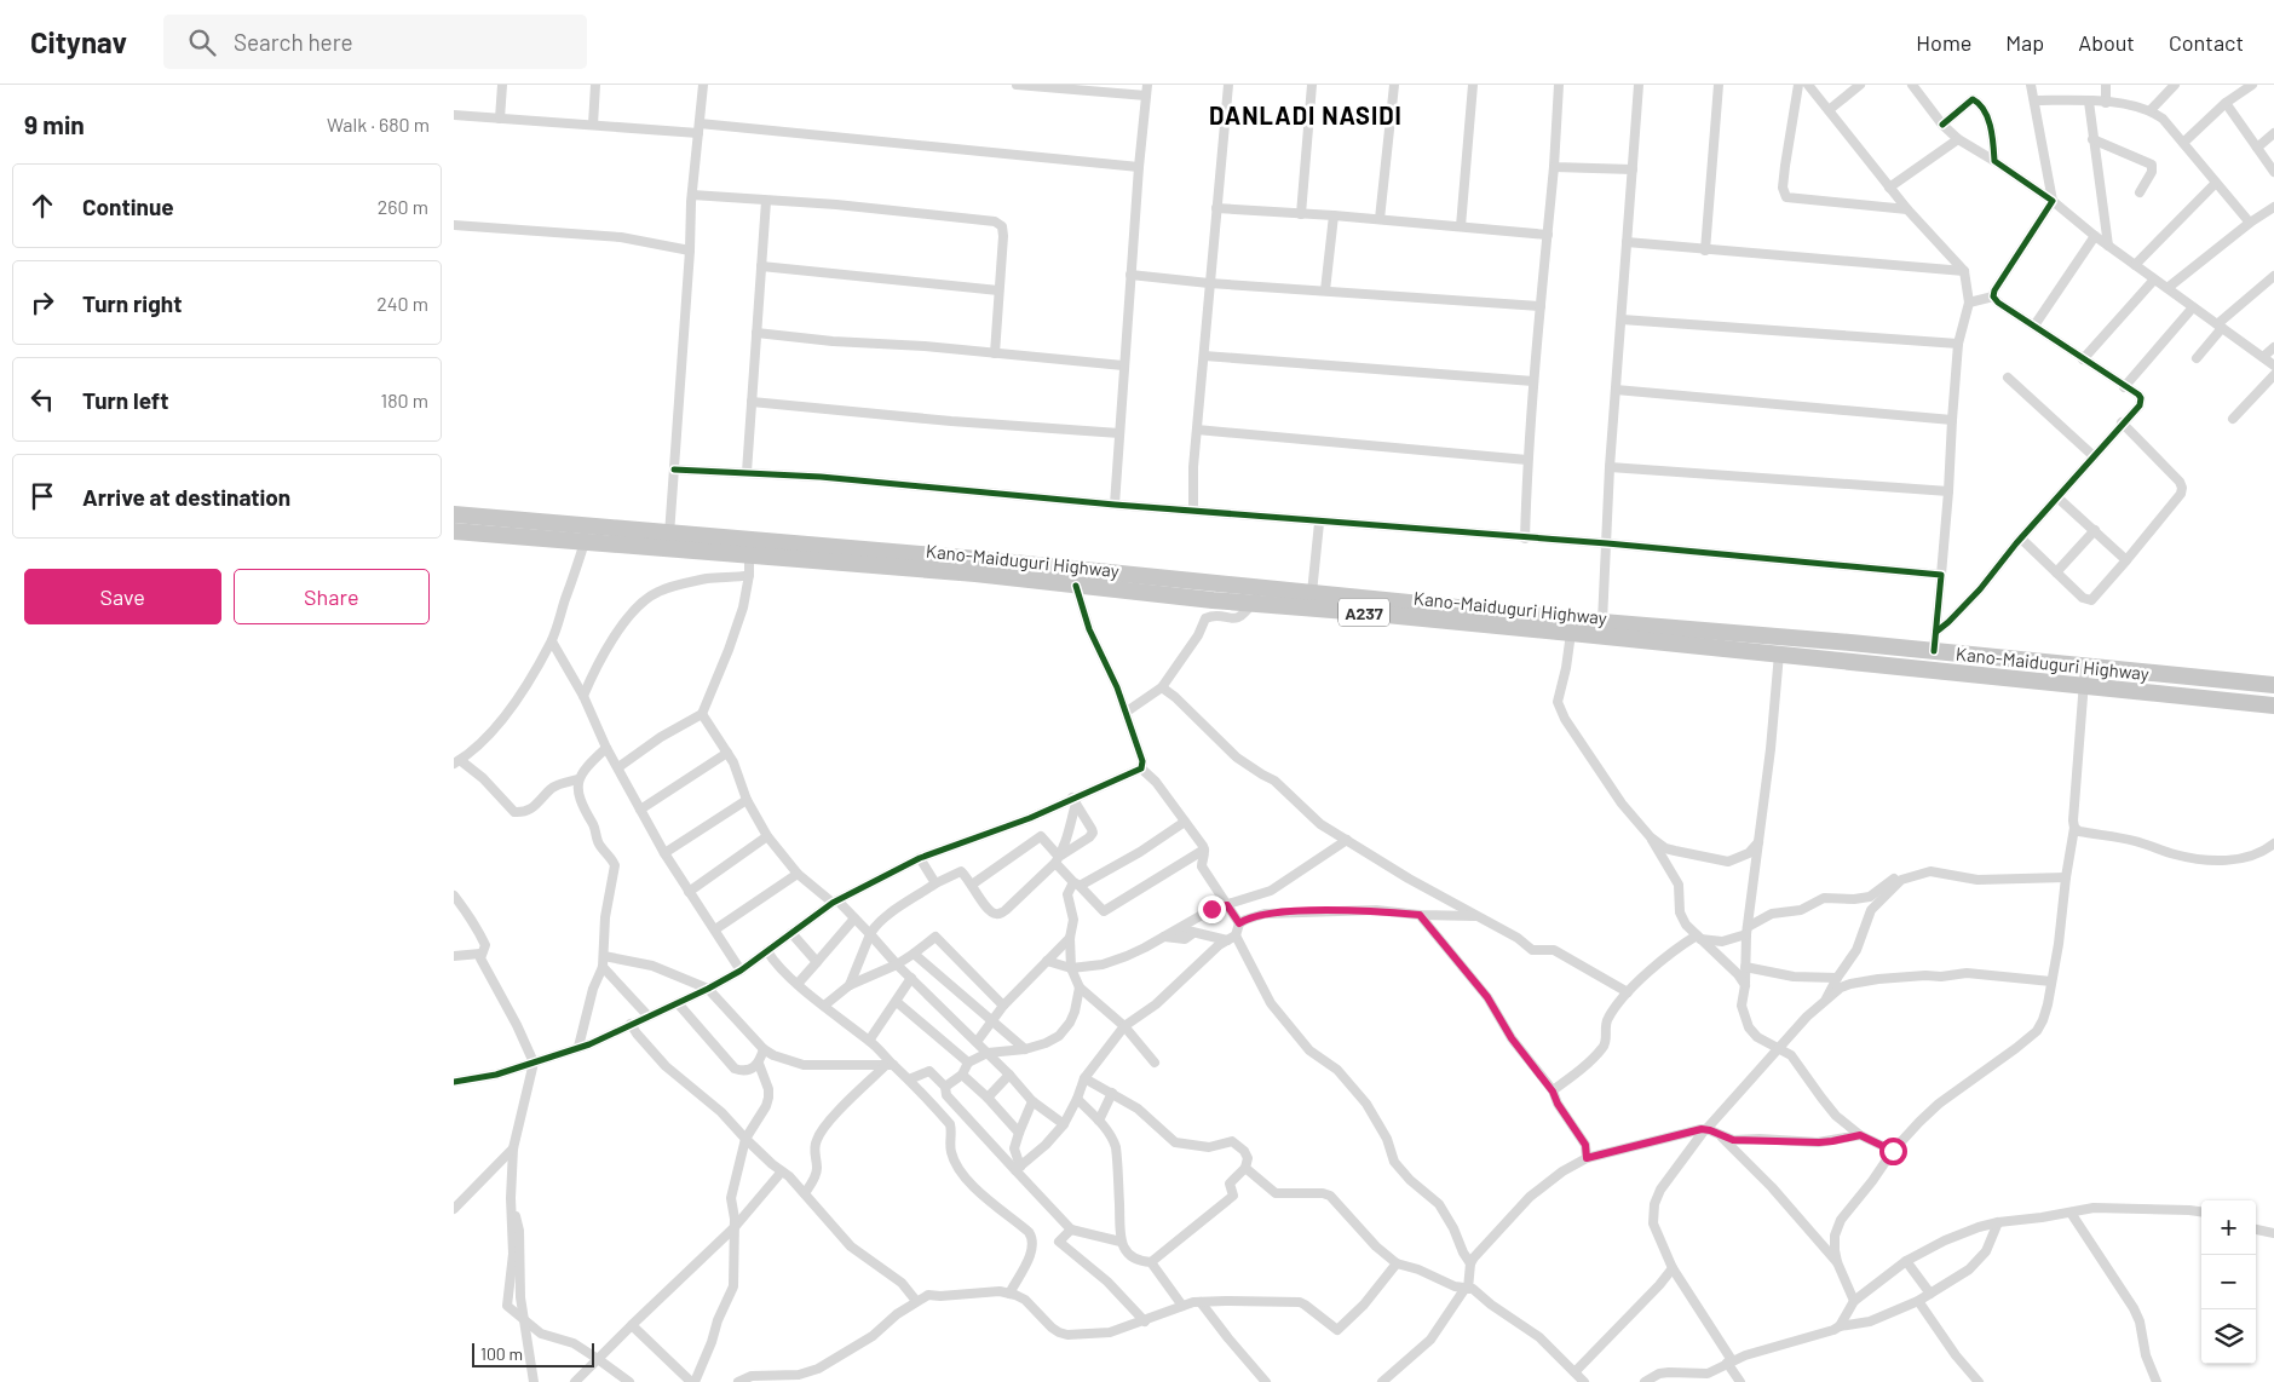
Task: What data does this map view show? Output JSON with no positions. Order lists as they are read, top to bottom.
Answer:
{
  "streets": {
    "highway": ["Kano-Maiduguri Highway", "A237"]
  },
  "districts": ["DANLADI NASIDI"],
  "scale_bar": "100 m",
  "page": {
    "header": "Citynav",
    "search": "Search here",
    "nav": [
      "Home",
      "Map",
      "About",
      "Contact"
    ],
    "heading": ["9 min", "Walk · 680 m"],
    "list": [
      ["Continue", "260 m"],
      ["Turn right", "240 m"],
      ["Turn left", "180 m"],
      "Arrive at destination"
    ],
    "buttons": ["Save", "Share"],
    "map_buttons": ["+", "−"],
    "scale": "100 m"
  }
}
